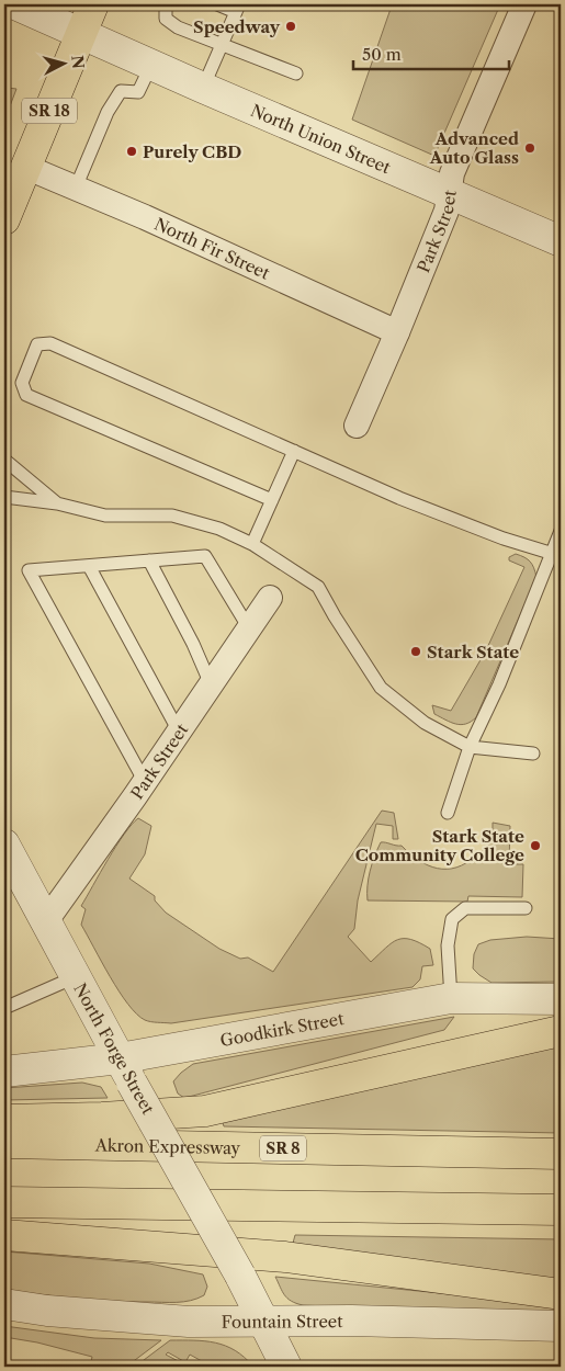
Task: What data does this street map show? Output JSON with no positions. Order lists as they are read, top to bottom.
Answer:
{
  "streets": {
    "main road": ["SR 18", "Akron Expressway", "SR 8"],
    "street": [
      "North Union Street",
      "Park Street",
      "North Fir Street",
      "Goodkirk Street",
      "North Forge Street",
      "Fountain Street"
    ]
  },
  "crossings": [
    ["SR 18", "North Union Street"],
    ["SR 18", "North Fir Street"],
    ["North Union Street", "Park Street"],
    ["Park Street", "North Fir Street"],
    ["Park Street", "North Forge Street"],
    ["Goodkirk Street", "North Forge Street"],
    ["North Forge Street", "Fountain Street"]
  ],
  "places": [
    "Speedway",
    "Advanced Auto Glass",
    "Purely CBD",
    "Stark State",
    "Stark State Community College"
  ],
  "scale_bar": "50 m",
  "north": "right"
}
